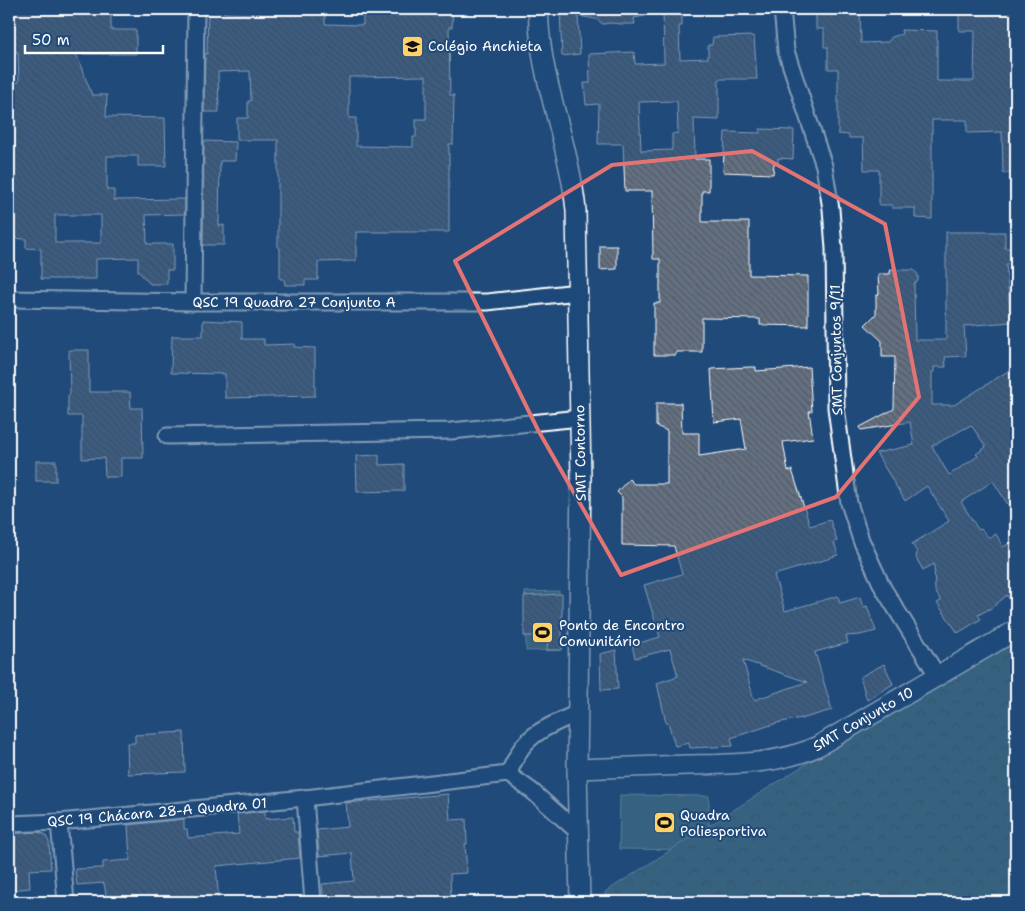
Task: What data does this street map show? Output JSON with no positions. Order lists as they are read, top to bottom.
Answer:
{
  "streets": {
    "street": [
      "QSC 19 Quadra 27 Conjunto A",
      "SMT Conjuntos 9/11",
      "SMT Contorno",
      "SMT Conjunto 10",
      "QSC 19 Chácara 28-A Quadra 01"
    ]
  },
  "crossings": [
    ["QSC 19 Quadra 27 Conjunto A", "SMT Contorno"],
    ["SMT Conjuntos 9/11", "SMT Conjunto 10"],
    ["SMT Contorno", "SMT Conjunto 10"]
  ],
  "places": {
    "school or university": ["Colégio Anchieta"],
    "sports": ["Ponto de Encontro Comunitário", "Quadra Poliesportiva"]
  },
  "scale_bar": "50 m"
}
